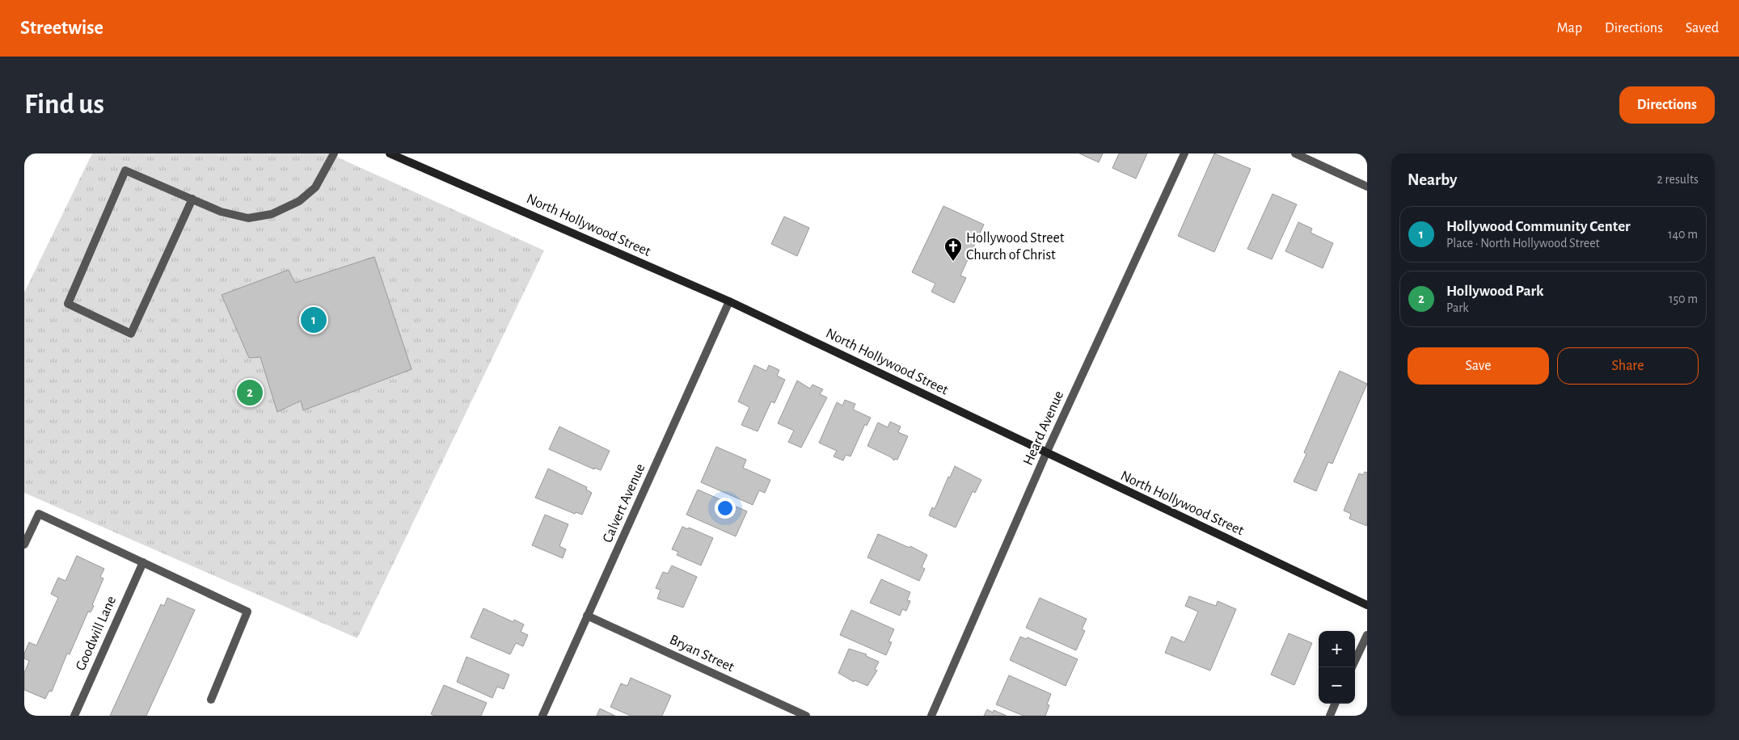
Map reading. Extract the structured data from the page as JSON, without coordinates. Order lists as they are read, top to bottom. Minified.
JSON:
{"streets":{"main road":["North Hollywood Street"],"street":["Heard Avenue","Calvert Avenue","Goodwill Lane","Bryan Street"]},"crossings":[["North Hollywood Street","Heard Avenue"],["North Hollywood Street","Calvert Avenue"],["Calvert Avenue","Bryan Street"]],"places":{"church":["Hollywood Street Church of Christ"]},"page":{"header":"Streetwise","nav":["Map","Directions","Saved"],"buttons":["Directions",["Save","Share"]],"title":"Find us","heading":["Nearby","2 results"],"list":[{"mark":"1","name":"Hollywood Community Center","note":"Place · North Hollywood Street","value":"140 m"},{"mark":"2","name":"Hollywood Park","note":"Park","value":"150 m"}],"pins":["1","2"],"map_buttons":["+","−"]}}
